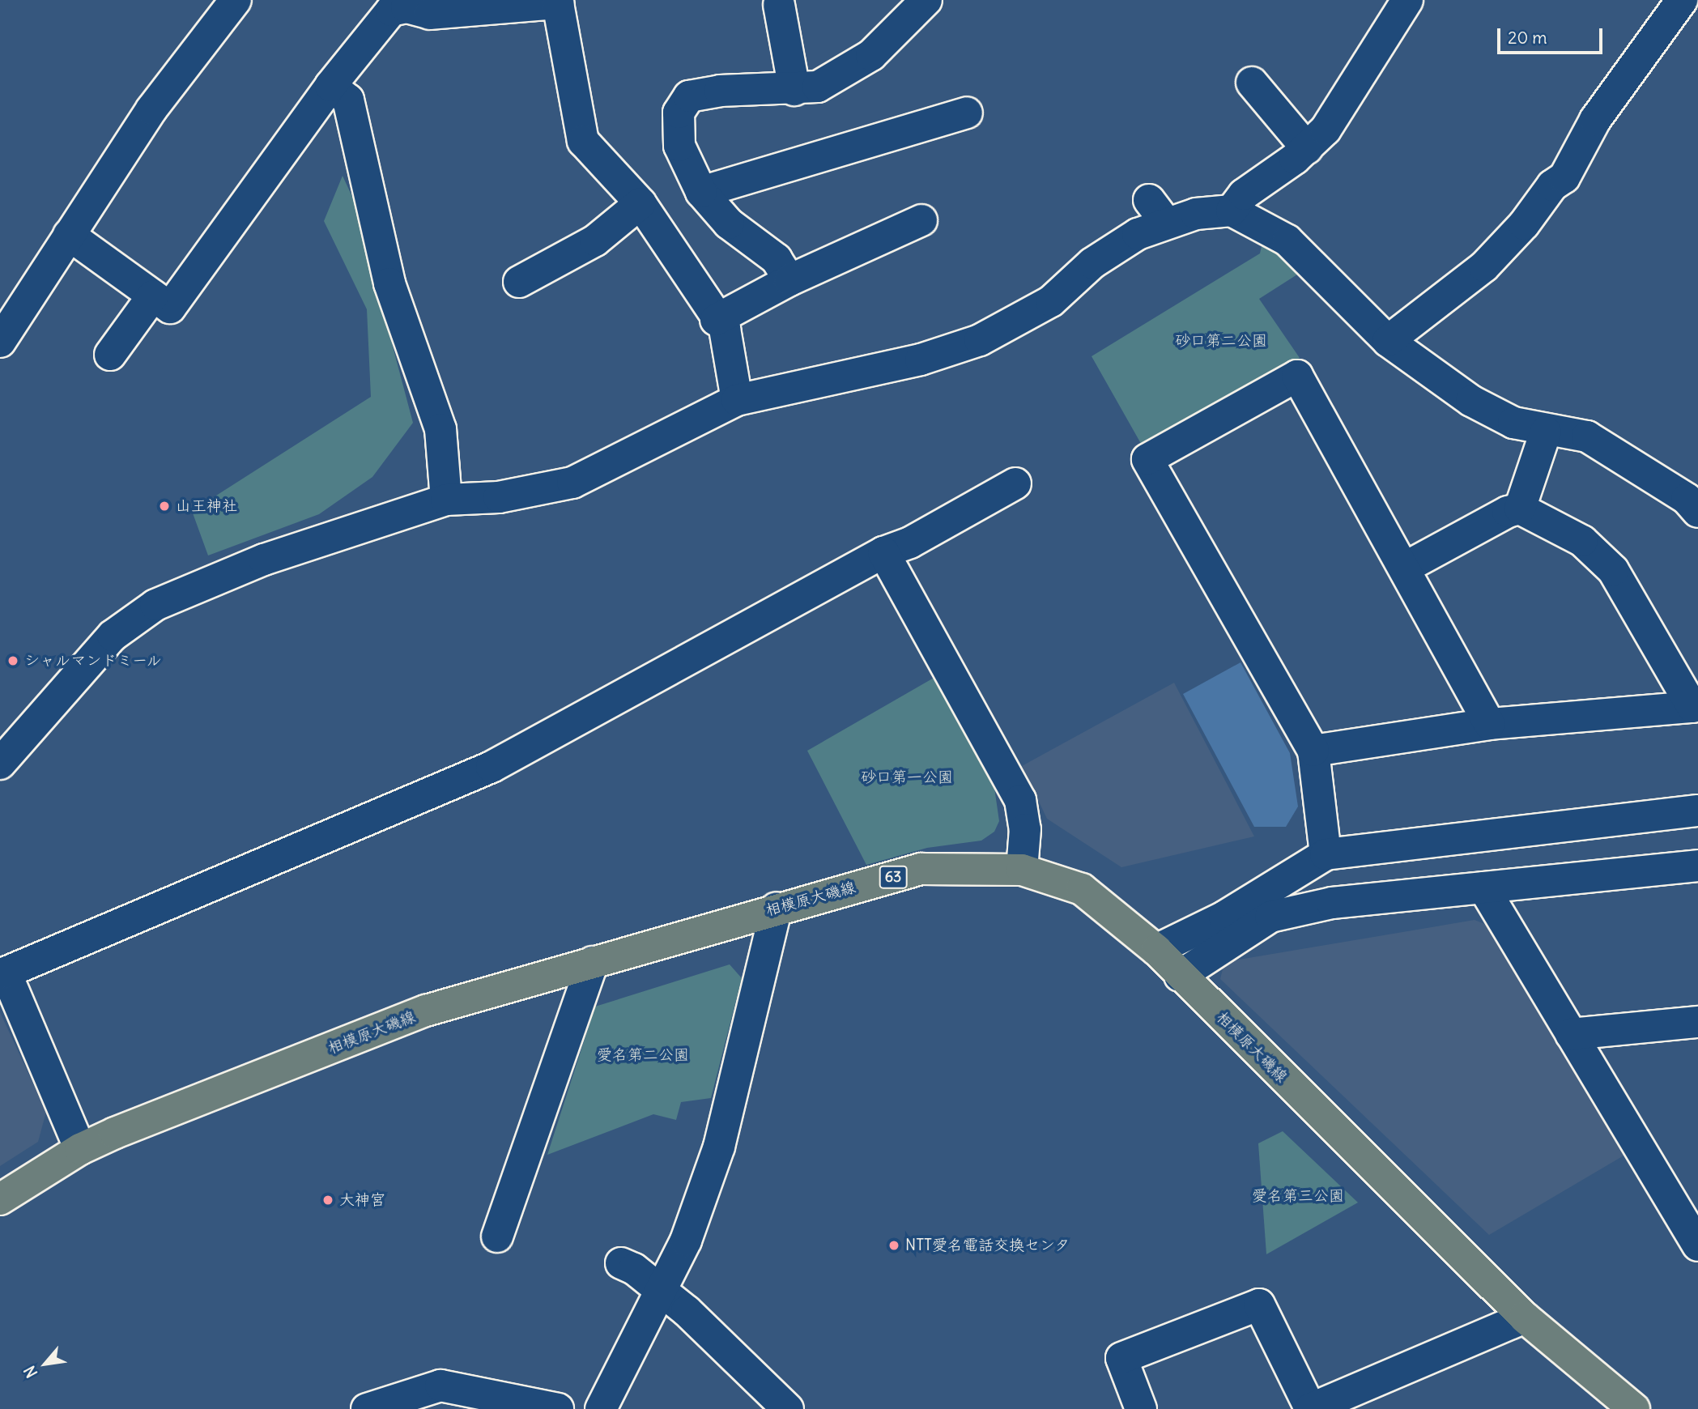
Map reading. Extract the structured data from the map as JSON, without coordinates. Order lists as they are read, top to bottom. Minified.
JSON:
{"streets":{"main road":["63","相模原大磯線"]},"parks":["砂口第二公園","砂口第一公園","愛名第二公園","愛名第三公園"],"places":["山王神社","シャルマンドミール","大神宮","NTT愛名電話交換センタ"],"scale_bar":"20 m","north":"bottom left"}
